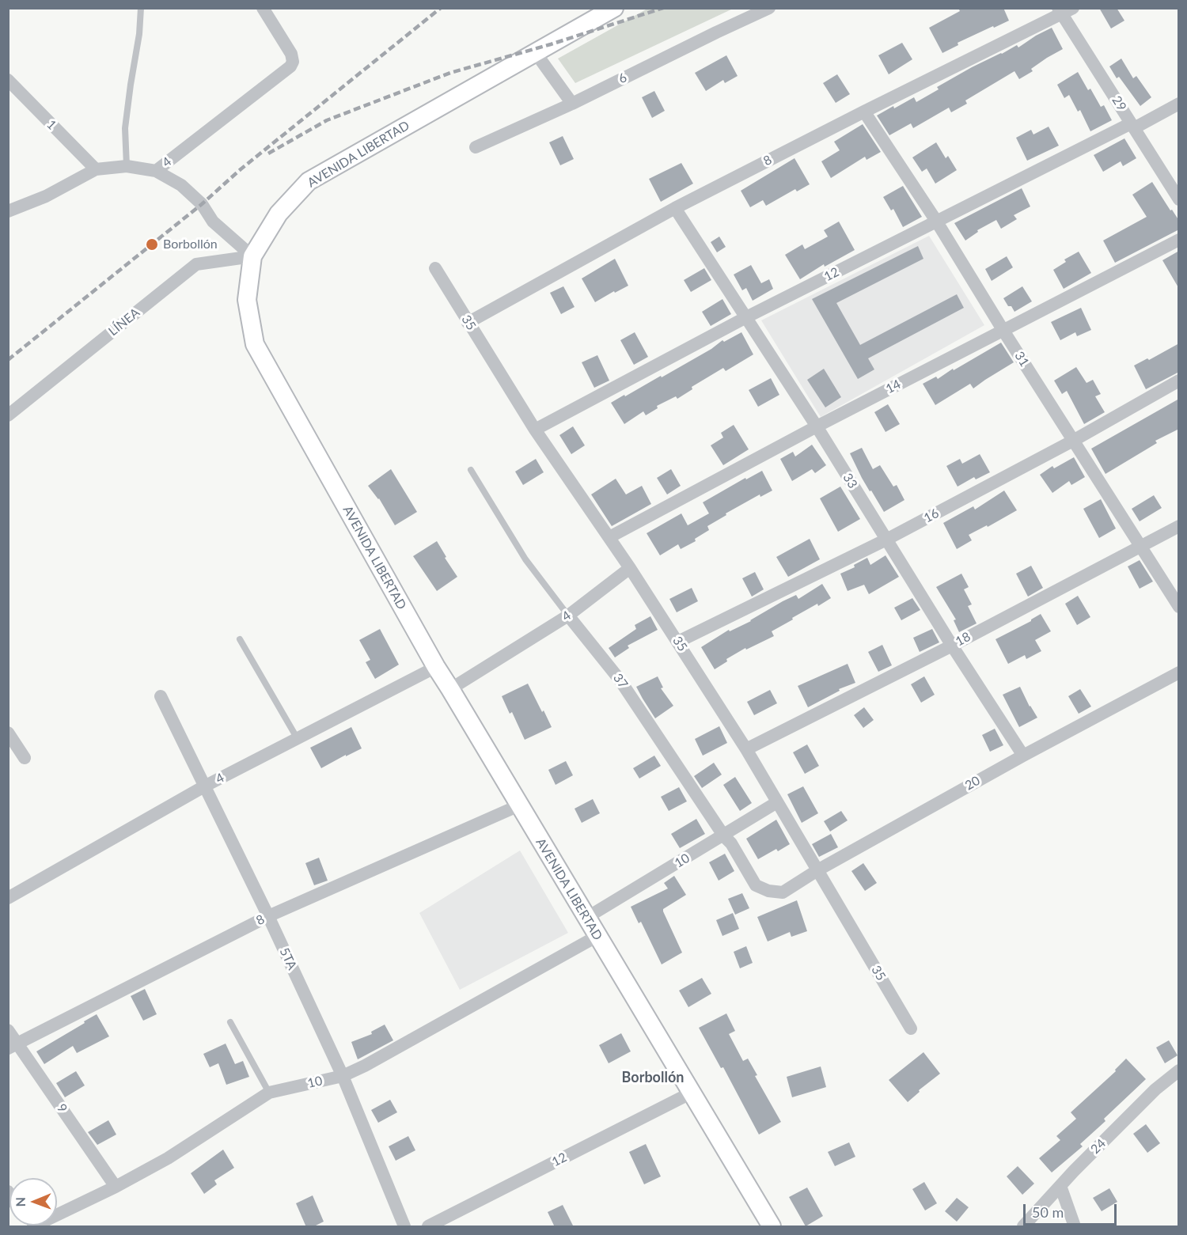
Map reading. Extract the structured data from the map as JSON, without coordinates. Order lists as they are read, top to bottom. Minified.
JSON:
{"streets":{"main road":["AVENIDA LIBERTAD"],"street":["6","29","1","8","4","12","LÍNEA","35","31","14","33","16","18","37","20","10","5TA","9","24"]},"crossings":[["29","8"],["29","12"],["1","4"],["AVENIDA LIBERTAD","8"],["AVENIDA LIBERTAD","4"],["AVENIDA LIBERTAD","12"],["AVENIDA LIBERTAD","LÍNEA"],["AVENIDA LIBERTAD","10"],["8","35"],["8","31"],["8","33"],["8","5TA"],["8","9"],["4","35"],["4","37"],["4","5TA"],["12","35"],["12","31"],["12","33"],["35","14"],["35","16"],["35","18"],["35","20"],["35","10"],["31","14"],["31","16"],["31","18"],["14","33"],["33","16"],["33","18"],["33","20"],["37","20"],["37","10"],["10","5TA"],["10","9"]],"districts":["Borbollón"],"places":["Borbollón"],"scale_bar":"50 m","north":"left"}
